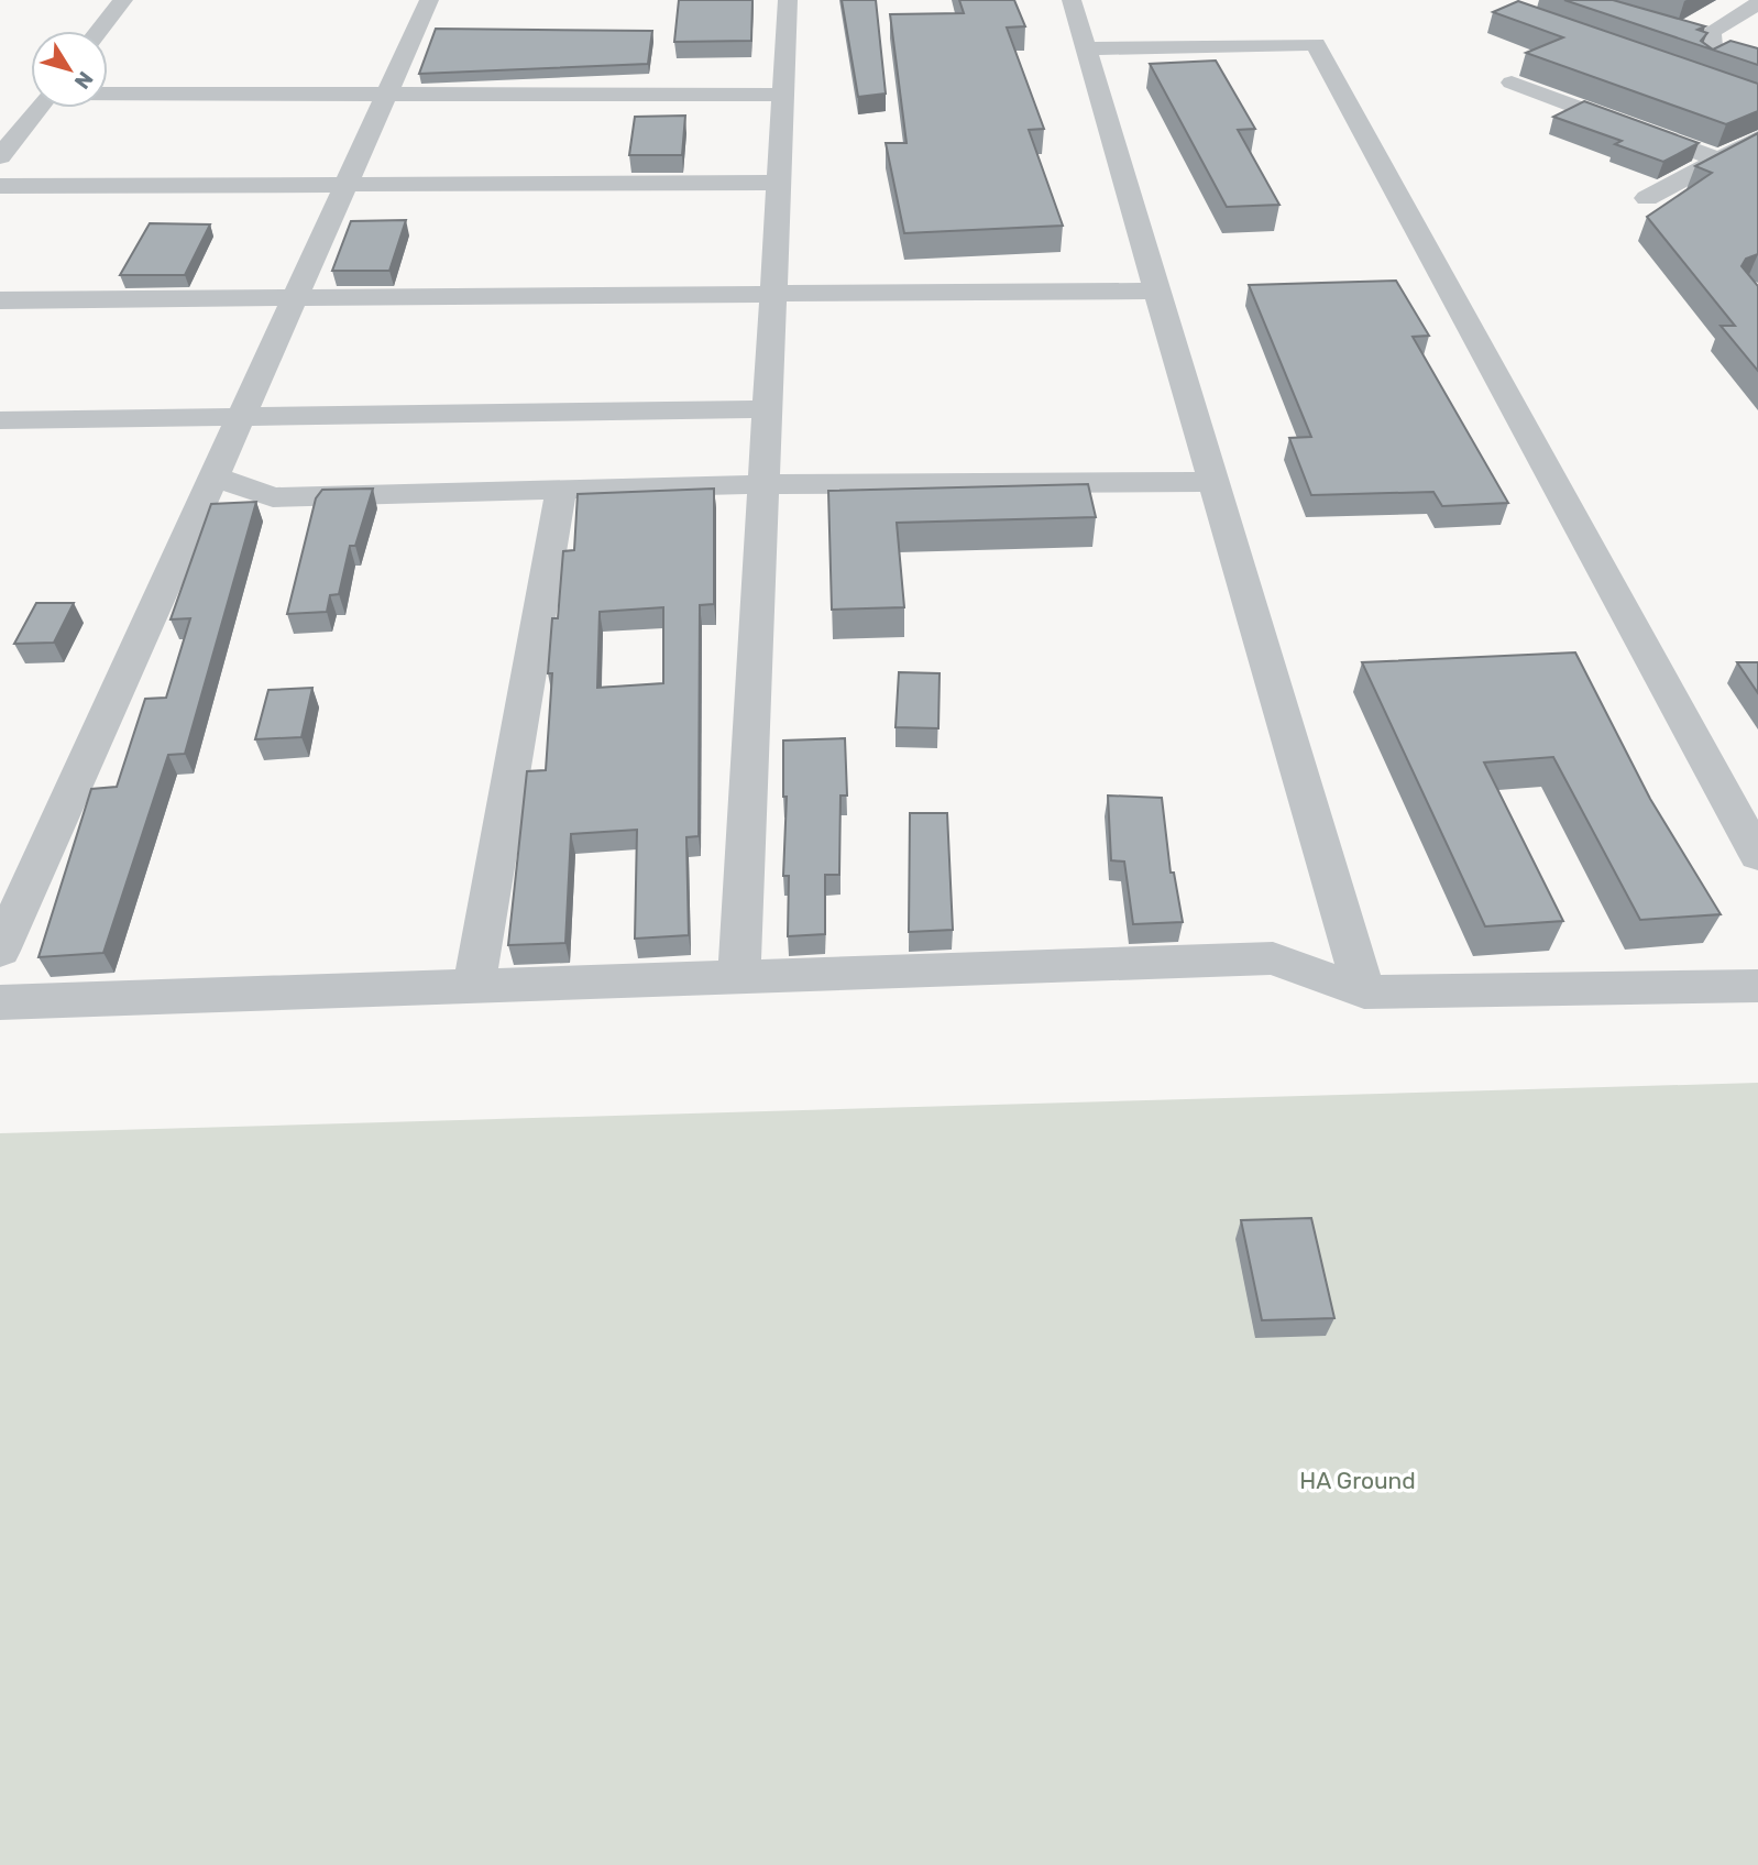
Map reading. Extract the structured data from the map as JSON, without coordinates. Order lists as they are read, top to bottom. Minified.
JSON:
{"parks":["HA Ground"],"north":"bottom right"}
